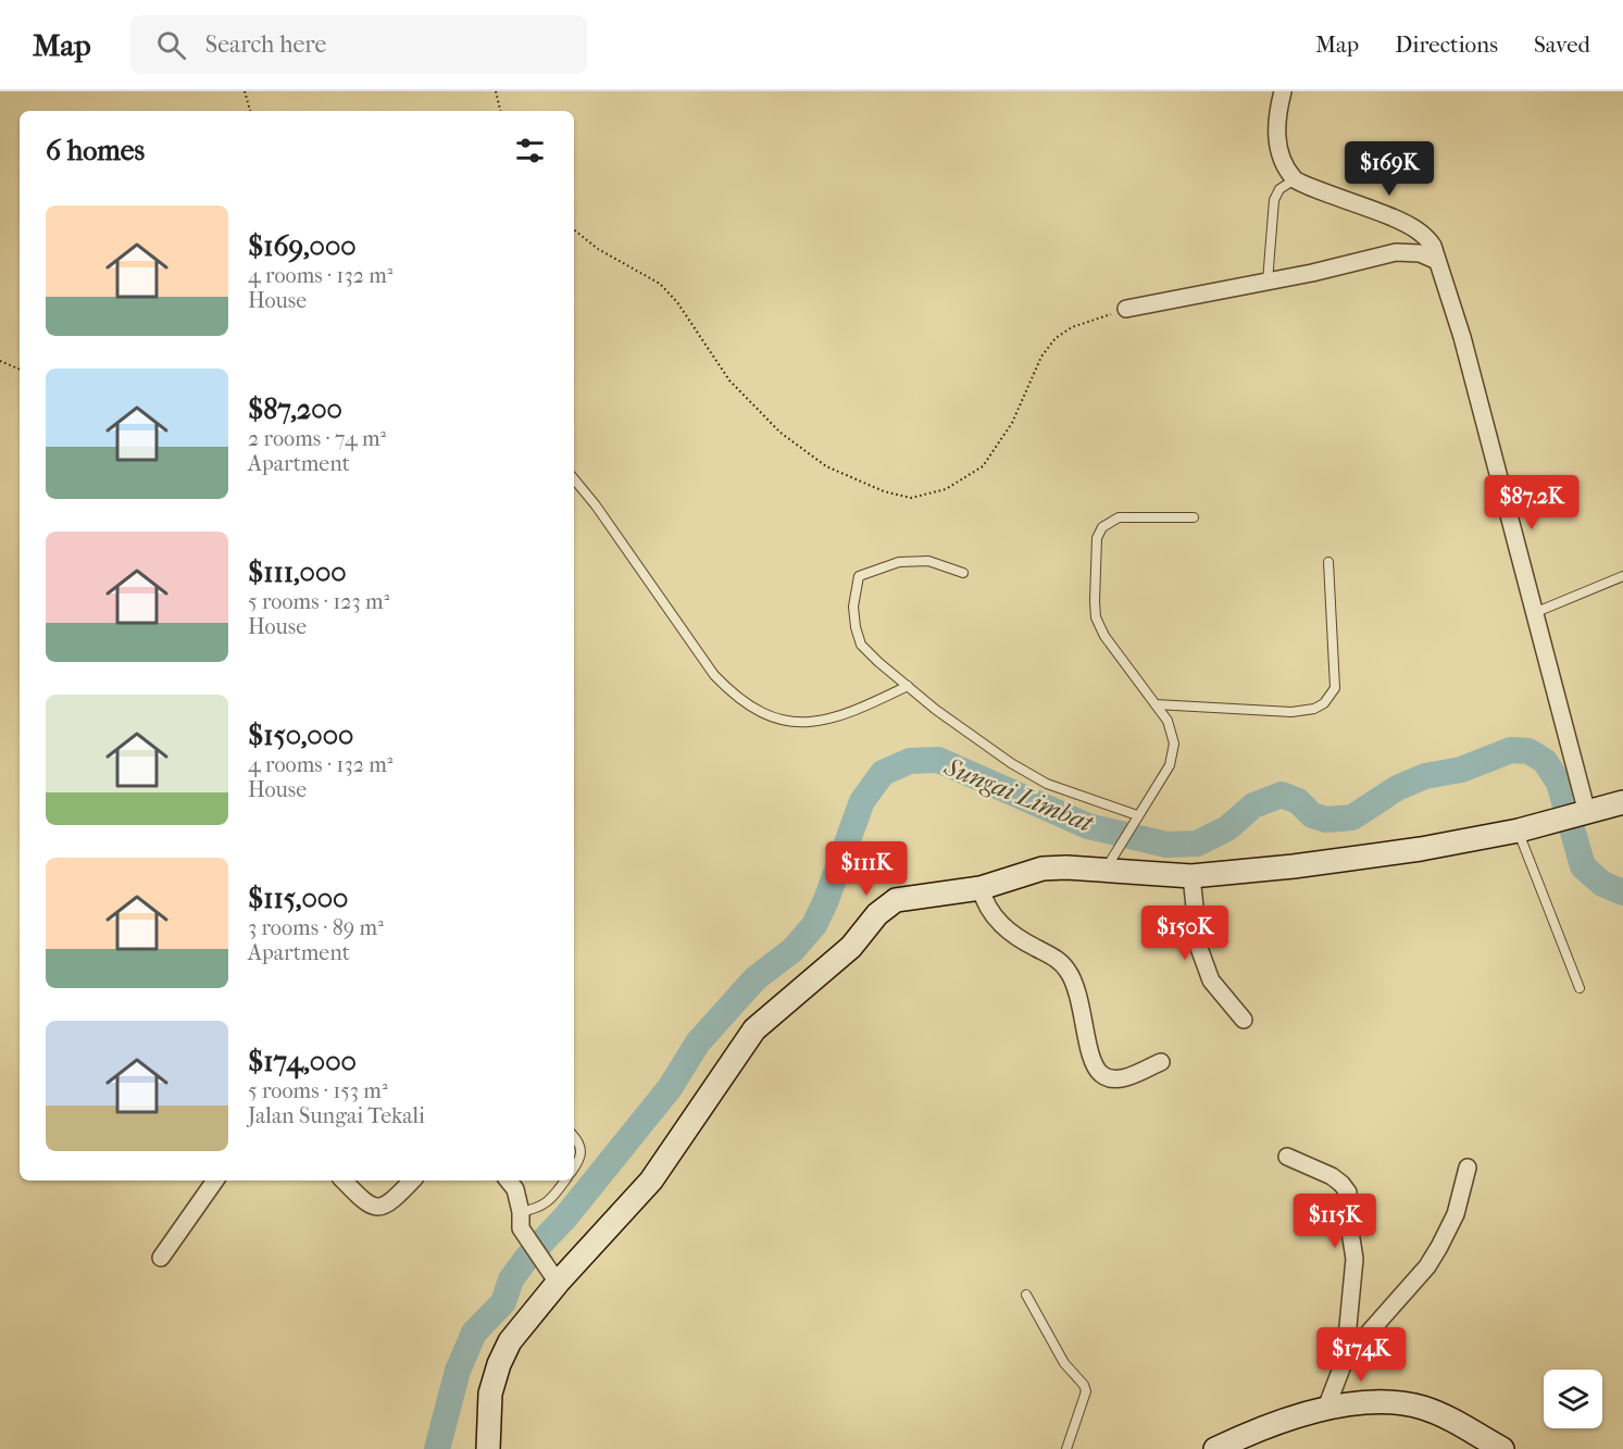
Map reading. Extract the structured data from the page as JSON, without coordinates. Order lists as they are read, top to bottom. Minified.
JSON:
{"water":["Sungai Limbat"],"page":{"header":"Map","search":"Search here","nav":["Map","Directions","Saved"],"heading":"6 homes","price":["$169K","$87.2K","$111K","$150K","$115K","$174K"],"list":[{"name":"$169,000","note":"4 rooms · 132 m² · House"},{"name":"$87,200","note":"2 rooms · 74 m² · Apartment"},{"name":"$111,000","note":"5 rooms · 123 m² · House"},{"name":"$150,000","note":"4 rooms · 132 m² · House"},{"name":"$115,000","note":"3 rooms · 89 m² · Apartment"},{"name":"$174,000","note":"5 rooms · 153 m² · Jalan Sungai Tekali"}]}}
